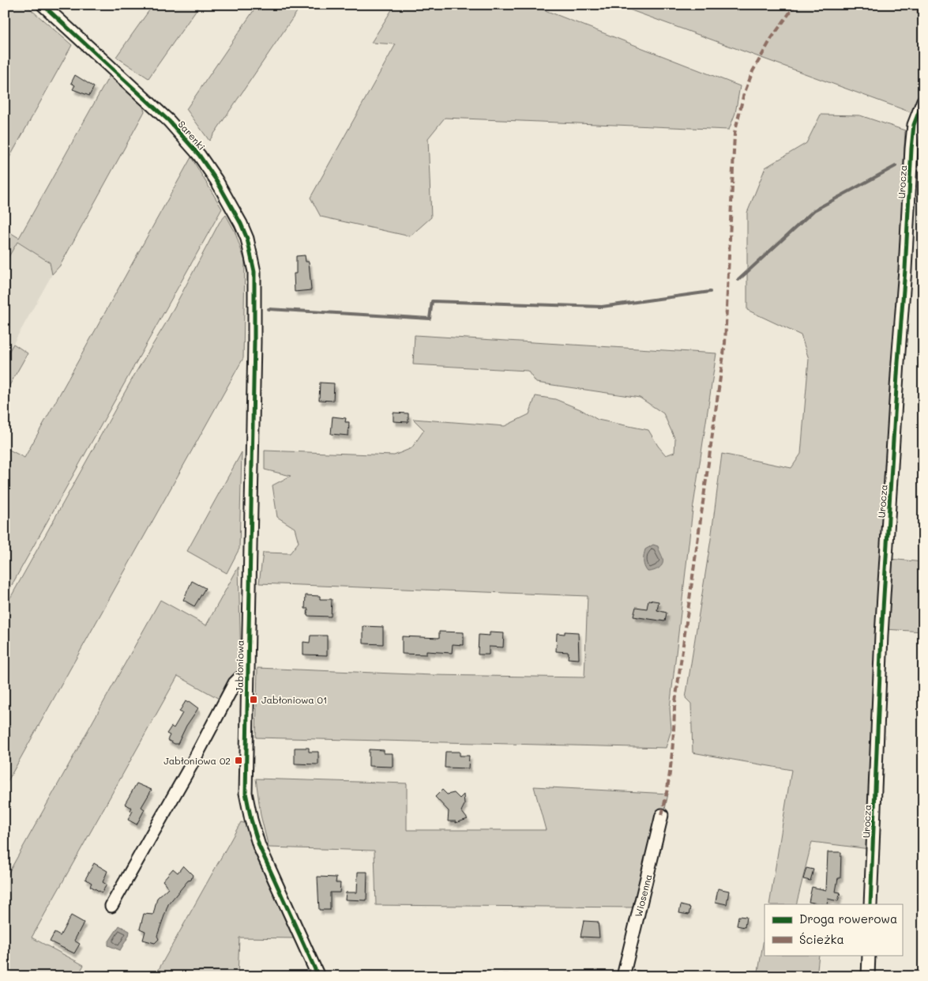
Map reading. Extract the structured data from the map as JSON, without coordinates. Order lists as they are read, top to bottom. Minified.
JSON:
{"streets":{"street":["Sarenki","Urocza","Jabłoniowa","Wiosenna"]},"crossings":[["Sarenki","Jabłoniowa"]],"places":{"transit":["Jabłoniowa 01","Jabłoniowa 02"]},"legend":["Droga rowerowa","Ścieżka"]}
